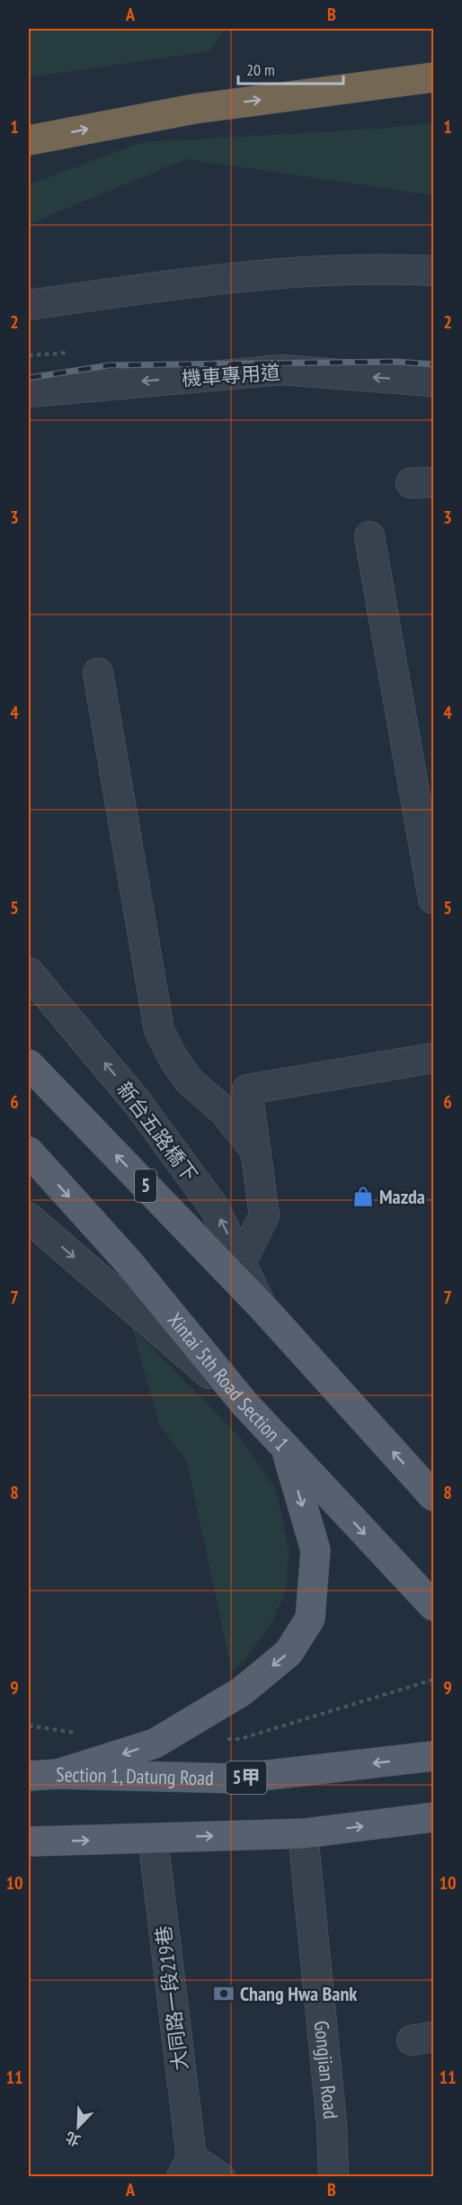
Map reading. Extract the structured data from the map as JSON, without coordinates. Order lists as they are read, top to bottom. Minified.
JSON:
{"streets":{"main road":["5","Xintai 5th Road Section 1","Section 1, Datung Road","5甲"],"street":["機車專用道","新台五路橋下","大同路一段219巷","Gongjian Road"]},"crossings":[["新台五路橋下","5"]],"places":{"shop":["Mazda"],"bank":["Chang Hwa Bank"]},"scale_bar":"20 m","north":"bottom left","grid":{"columns":["A","B"],"rows":["1","2","3","4","5","6","7","8","9","10","11"]}}
